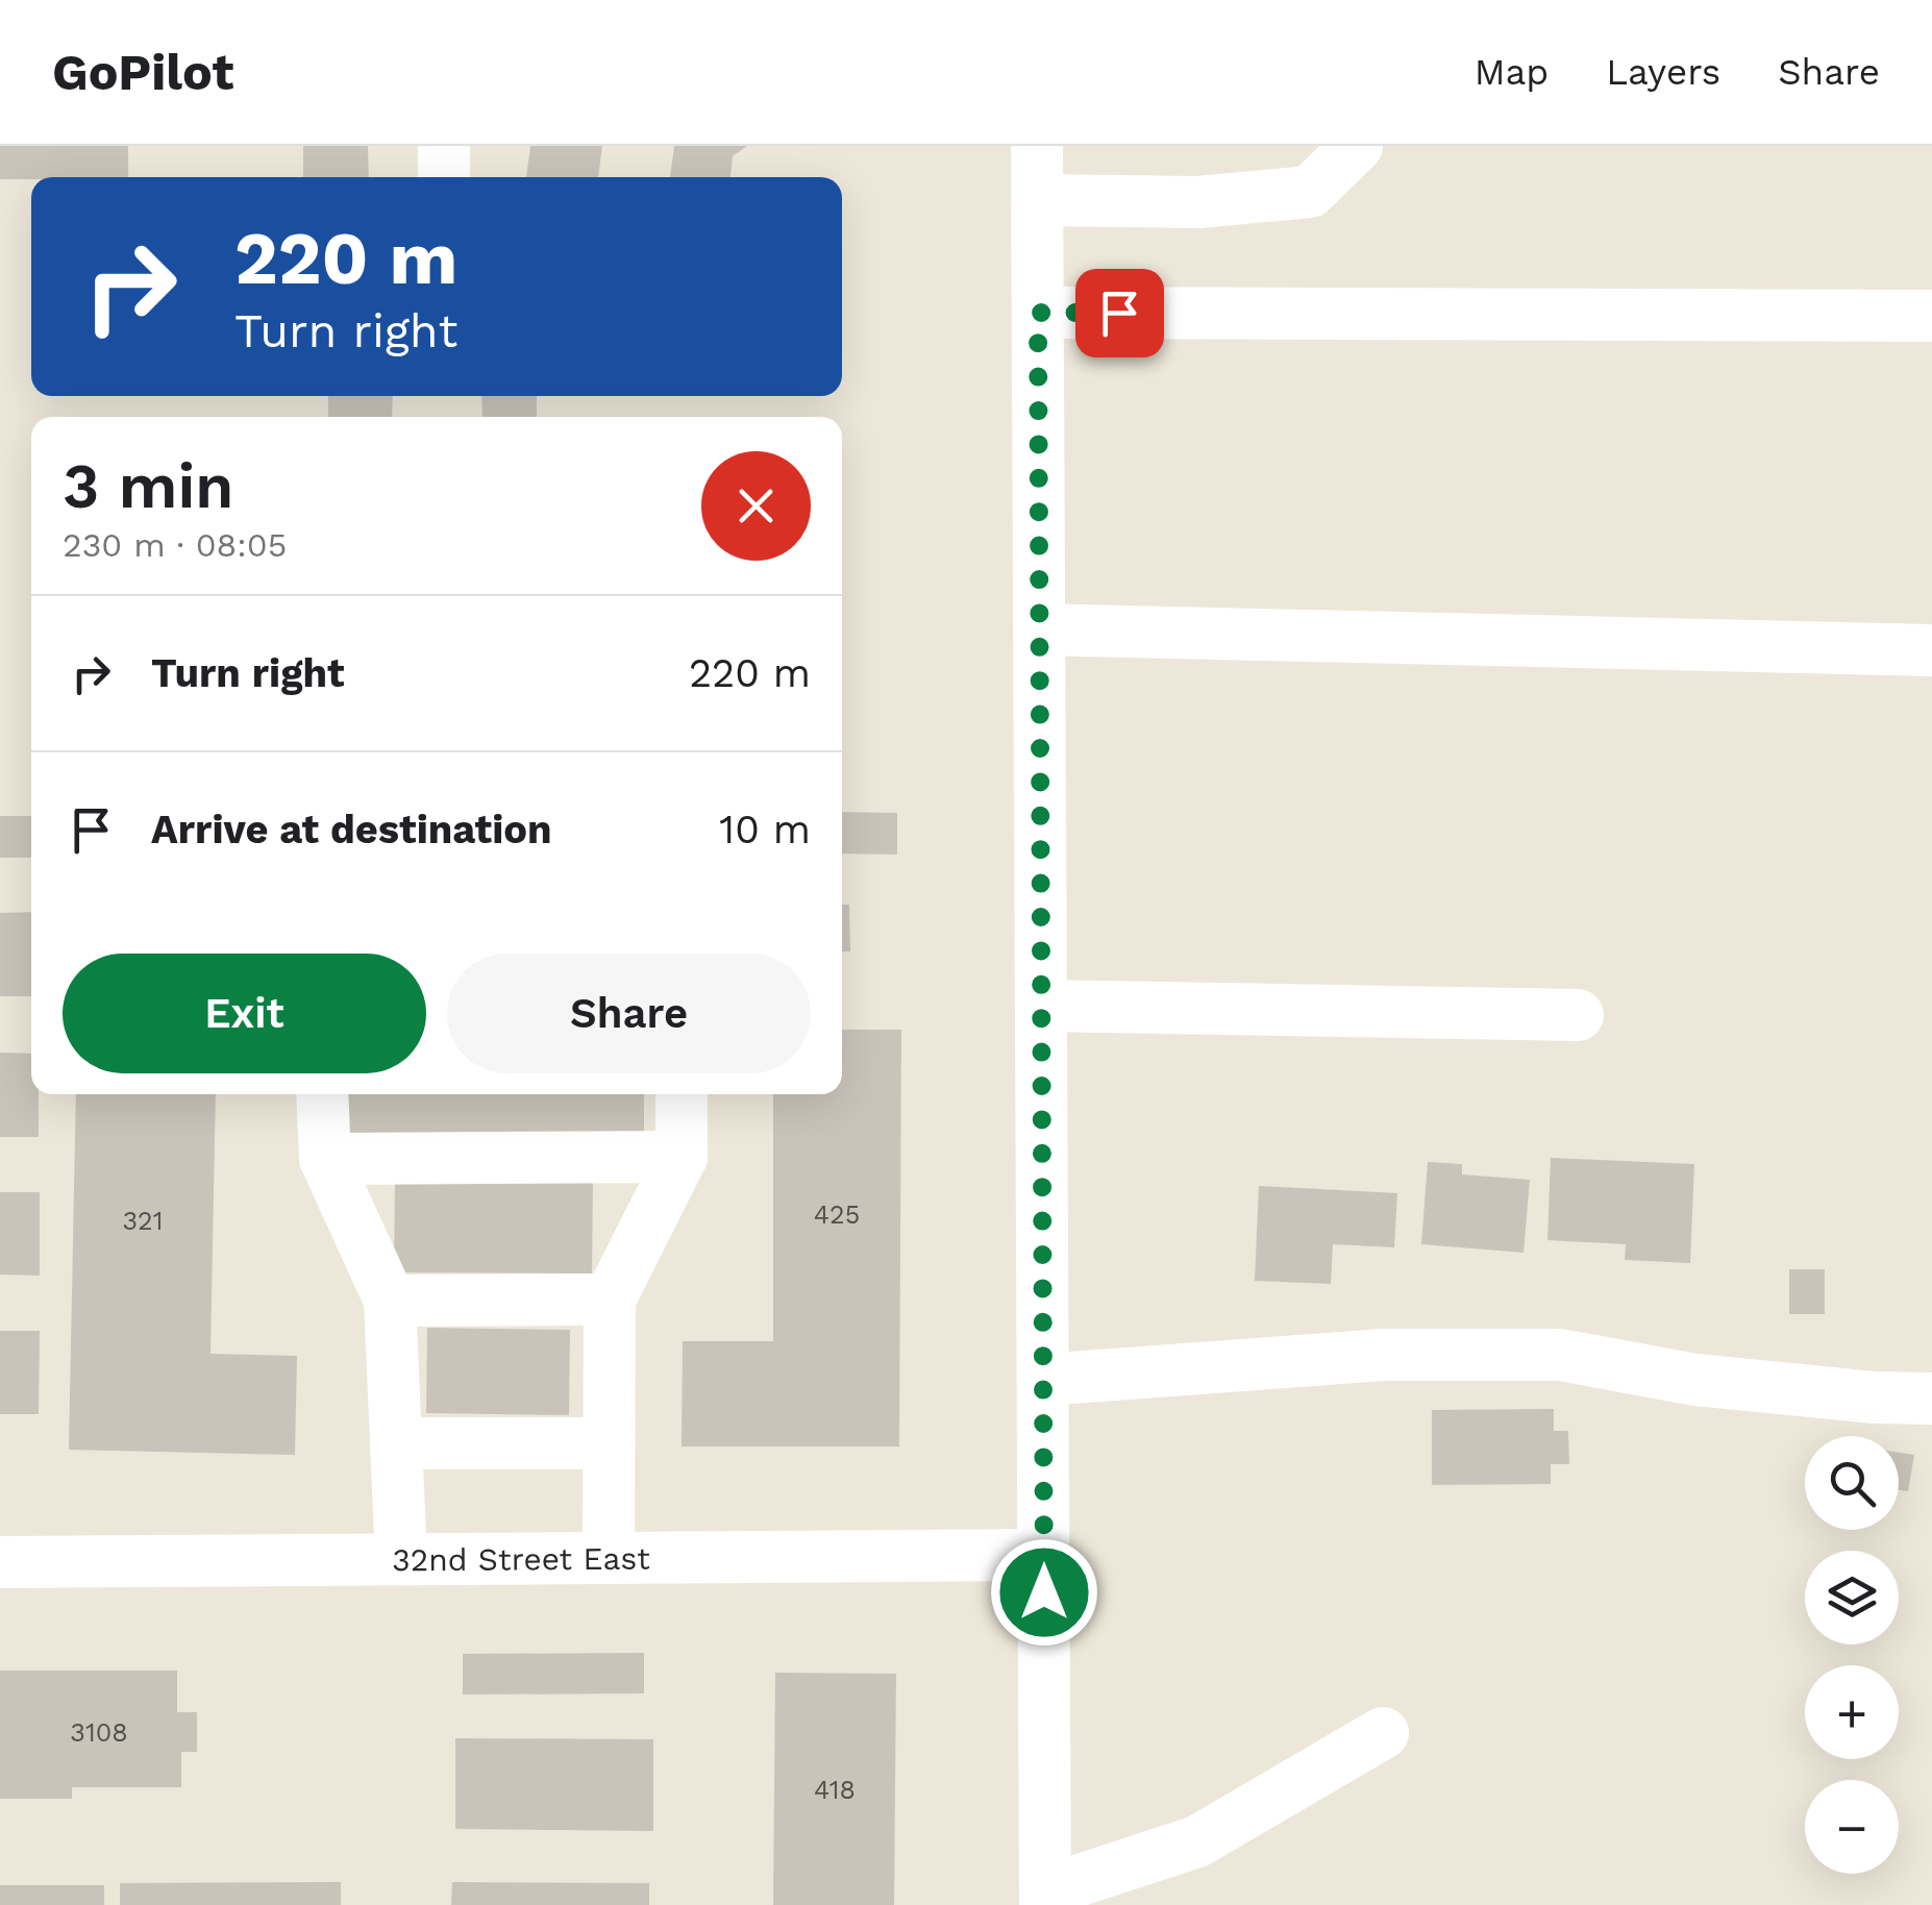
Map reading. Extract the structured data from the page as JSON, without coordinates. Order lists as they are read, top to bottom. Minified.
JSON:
{"streets":{"street":["32nd Street East"]},"house_numbers":["425","321","3108","418"],"page":{"header":"GoPilot","nav":["Map","Layers","Share"],"turn":["220 m","Turn right"],"heading":["3 min","230 m · 08:05"],"list":[{"name":"Turn right","value":"220 m"},{"name":"Arrive at destination","value":"10 m"}],"buttons":["Exit","Share"],"map_buttons":["+","−"]}}
